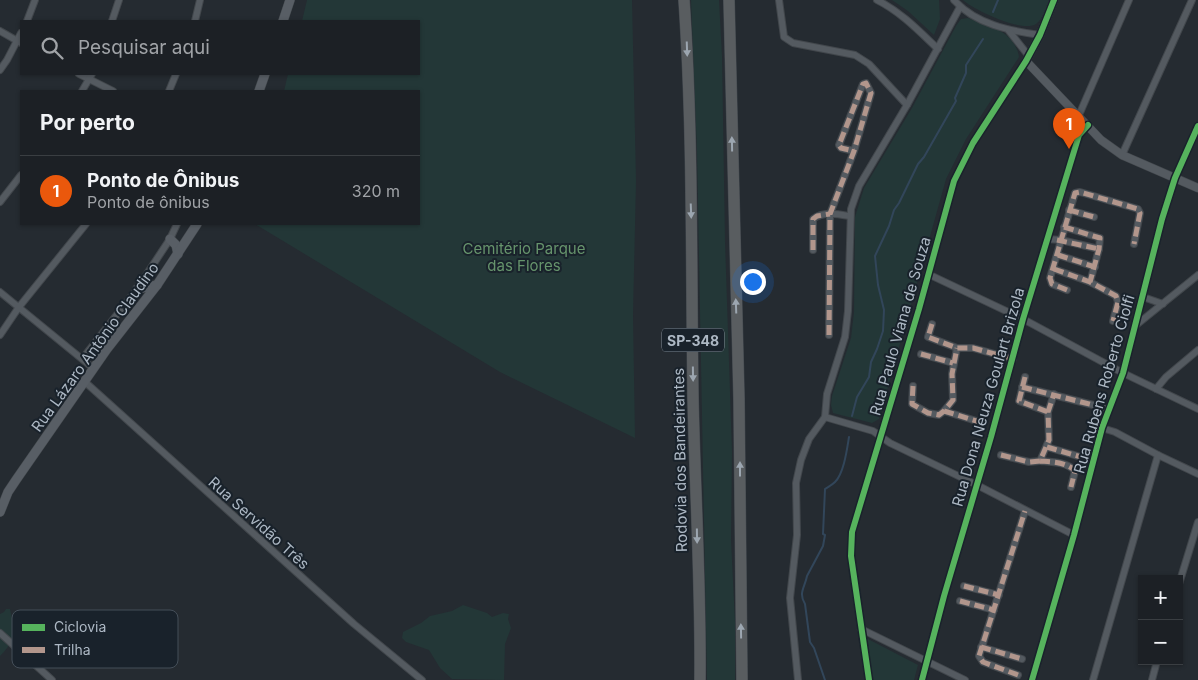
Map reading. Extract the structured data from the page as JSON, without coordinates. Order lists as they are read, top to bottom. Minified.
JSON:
{"streets":{"highway":["SP-348","Rodovia dos Bandeirantes"],"main road":["Rua Lázaro Antônio Claudino"],"street":["Rua Paulo Viana de Souza","Rua Rubens Roberto Ciolfi","Rua Dona Neuza Goulart Brizola","Rua Servidão Três"]},"crossings":[["Rua Lázaro Antônio Claudino","Rua Servidão Três"]],"parks":["Cemitério Parque das Flores"],"legend":["Ciclovia","Trilha"],"page":{"search":"Pesquisar aqui","heading":"Por perto","pins":"1","list":[{"mark":"1","name":"Ponto de Ônibus","note":"Ponto de ônibus","value":"320 m"}],"map_buttons":["+","−"]}}
